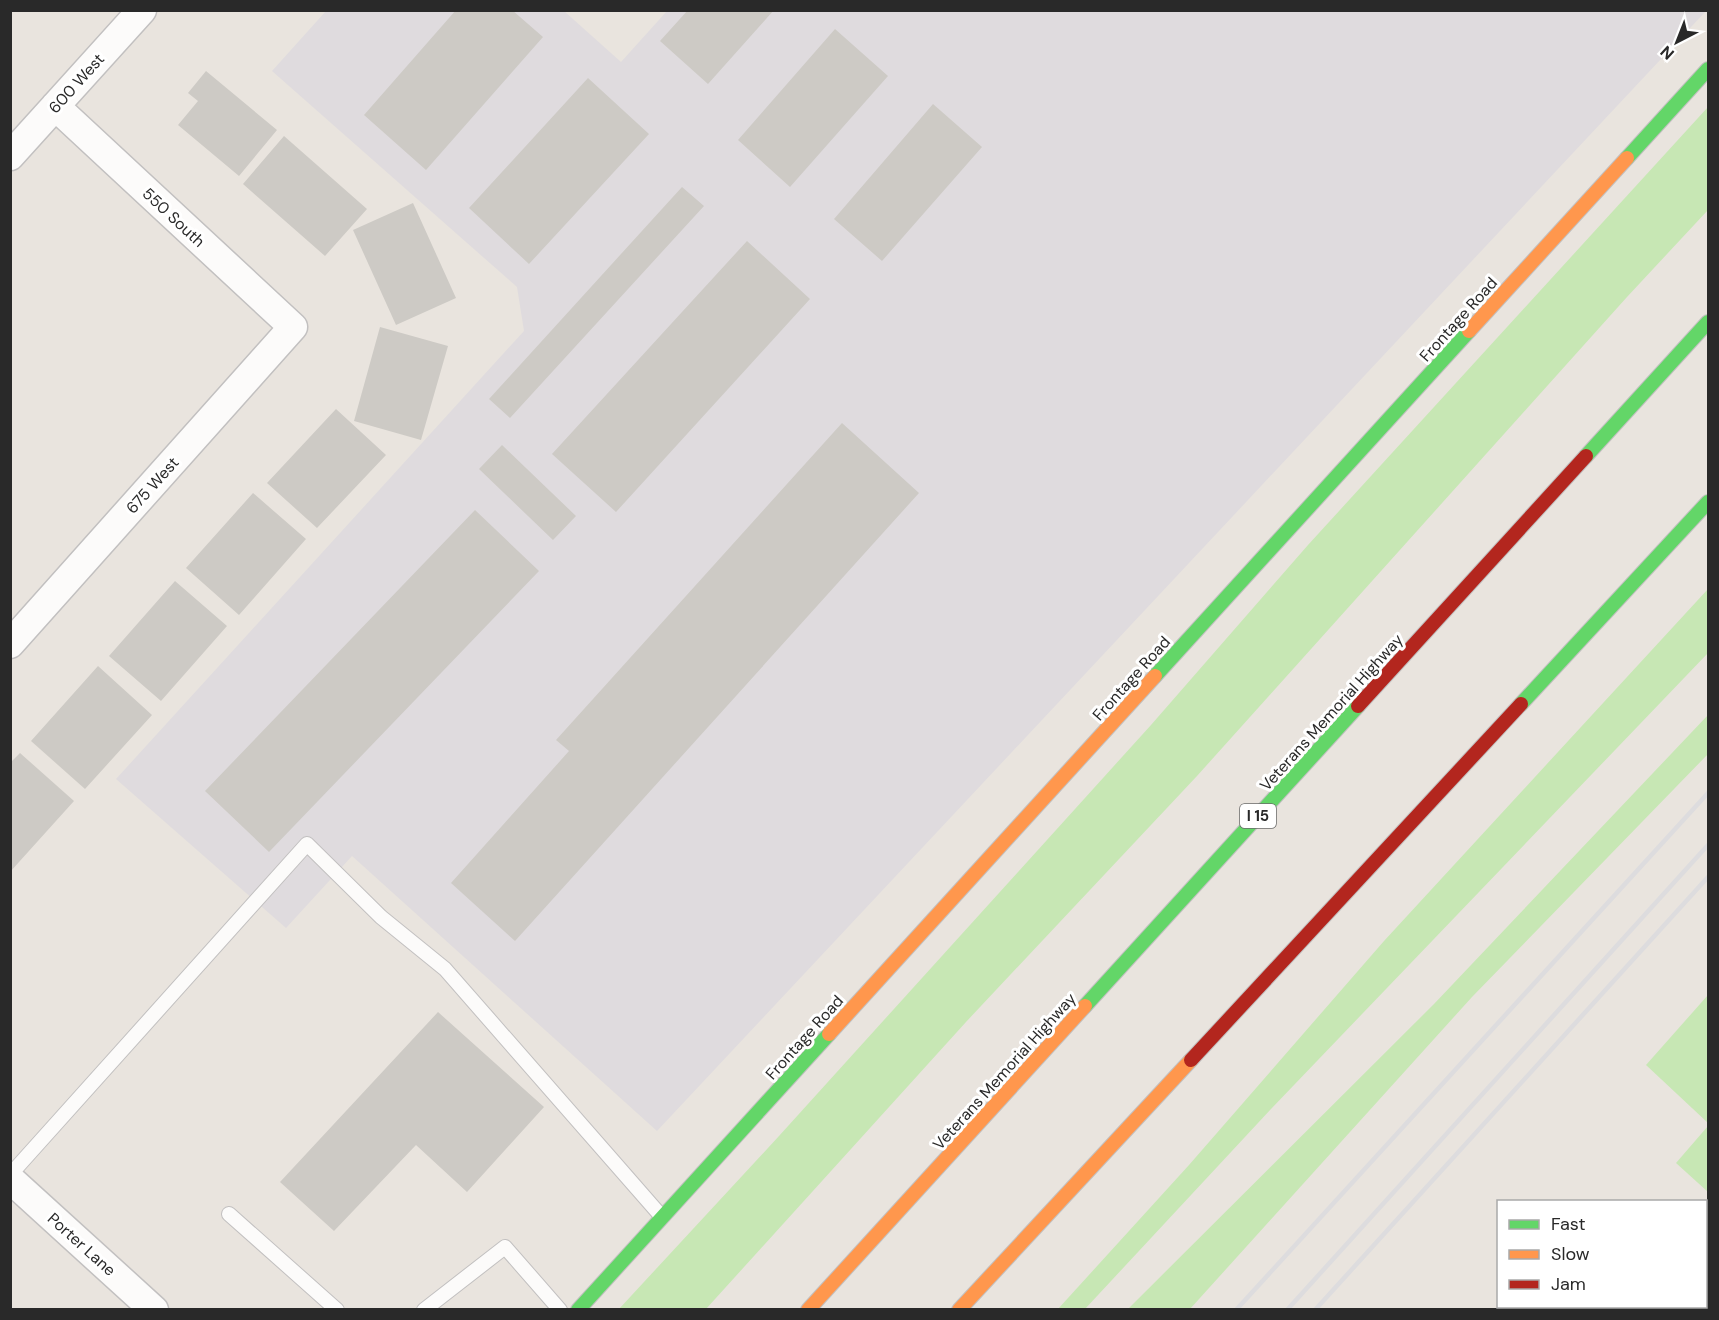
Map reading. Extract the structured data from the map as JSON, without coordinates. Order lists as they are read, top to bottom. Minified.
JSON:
{"streets":{"main road":["Frontage Road","Veterans Memorial Highway","I 15"],"street":["600 West","550 South","675 West","Porter Lane"]},"crossings":[["600 West","550 South"],["550 South","675 West"]],"legend":["Fast","Slow","Jam"],"north":"bottom left"}
